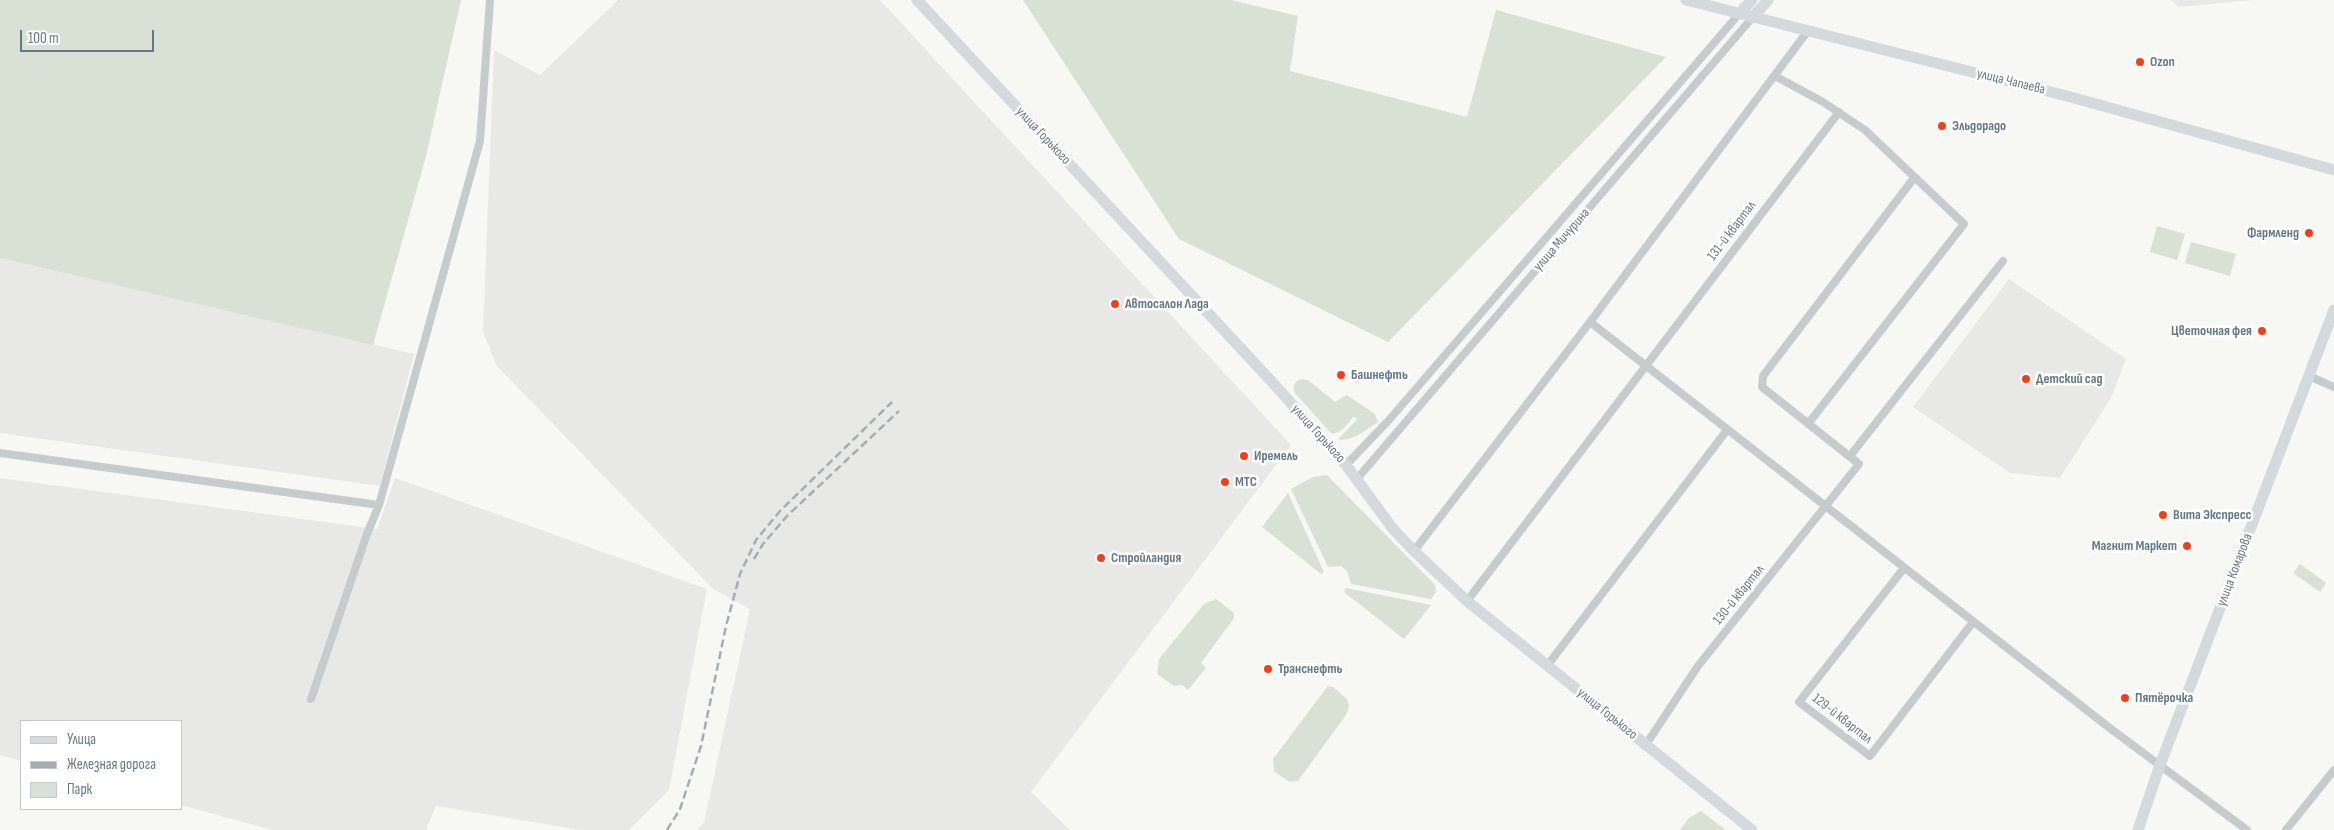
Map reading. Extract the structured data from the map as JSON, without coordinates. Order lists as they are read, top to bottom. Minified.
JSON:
{"streets":{"main road":["улица Чапаева","улица Горького","улица Мичурина","улица Комарова"],"street":["131-й квартал","130-й квартал","129-й квартал"]},"crossings":[["улица Чапаева","улица Мичурина"],["улица Горького","улица Мичурина"],["улица Горького","130-й квартал"]],"places":["Ozon","Эльдорадо","Фармленд","Автосалон Лада","Цветочная фея","Башнефть","Детский сад","Иремель","МТС","Вита Экспресс","Магнит Маркет","Стройландия","Транснефть","Пятёрочка"],"legend":["Улица","Железная дорога","Парк"],"scale_bar":"100 m"}
